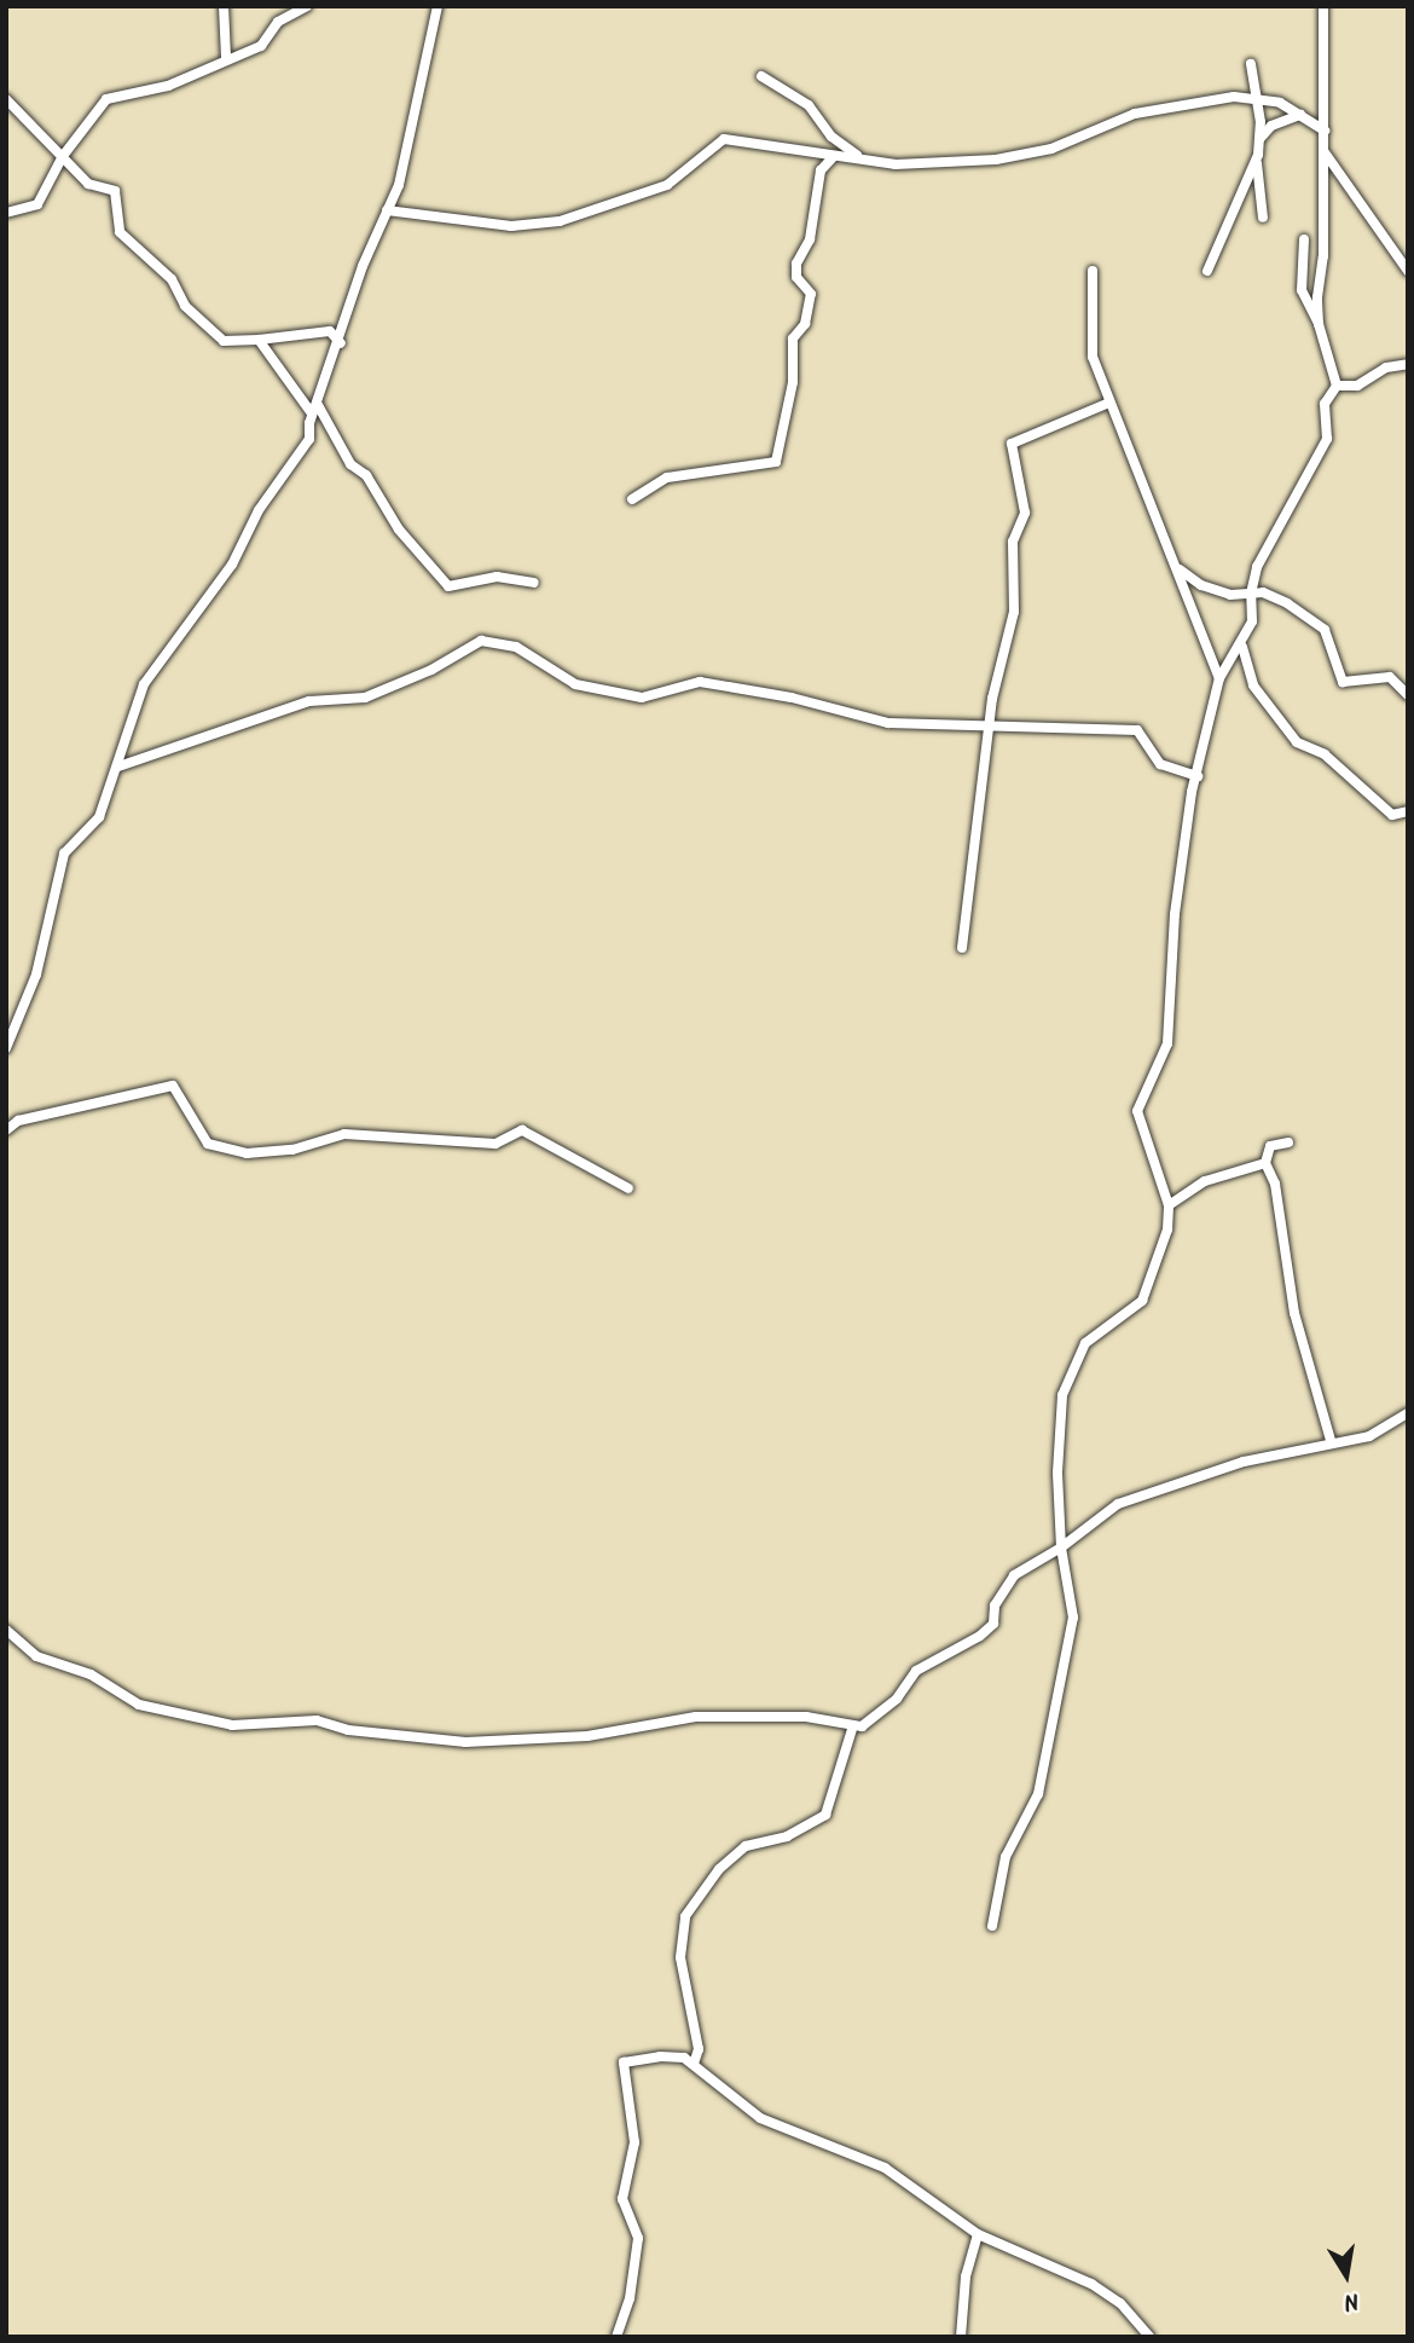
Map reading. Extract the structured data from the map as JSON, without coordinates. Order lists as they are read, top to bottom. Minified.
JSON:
{"north":"bottom"}
